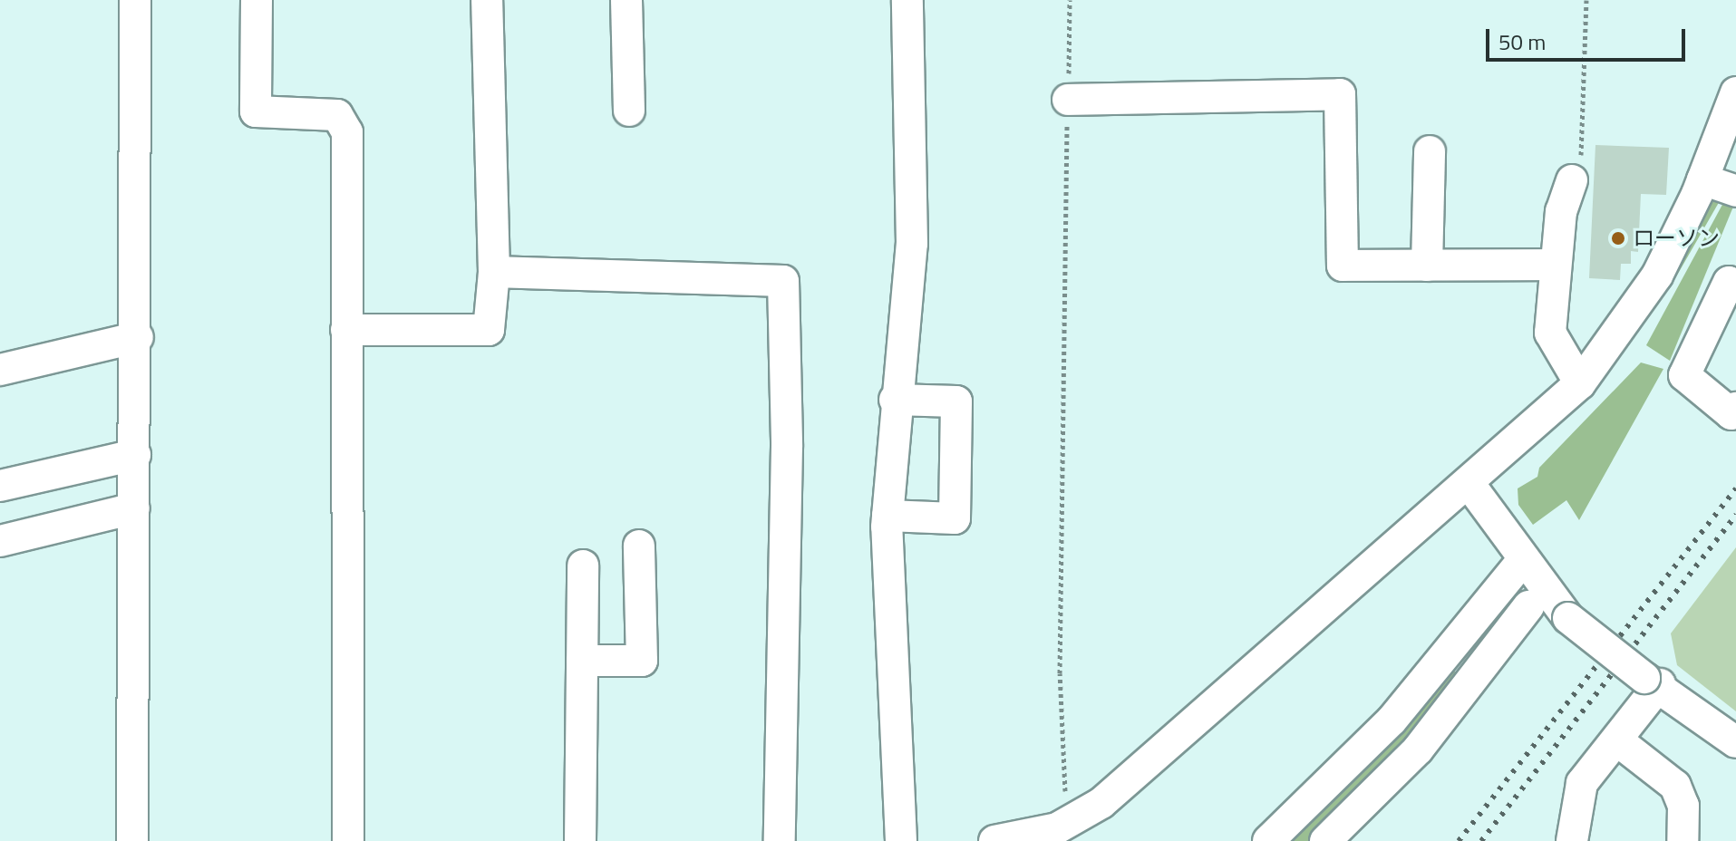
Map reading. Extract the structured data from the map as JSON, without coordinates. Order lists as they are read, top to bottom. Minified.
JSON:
{"places":["ローソン"],"scale_bar":"50 m"}
